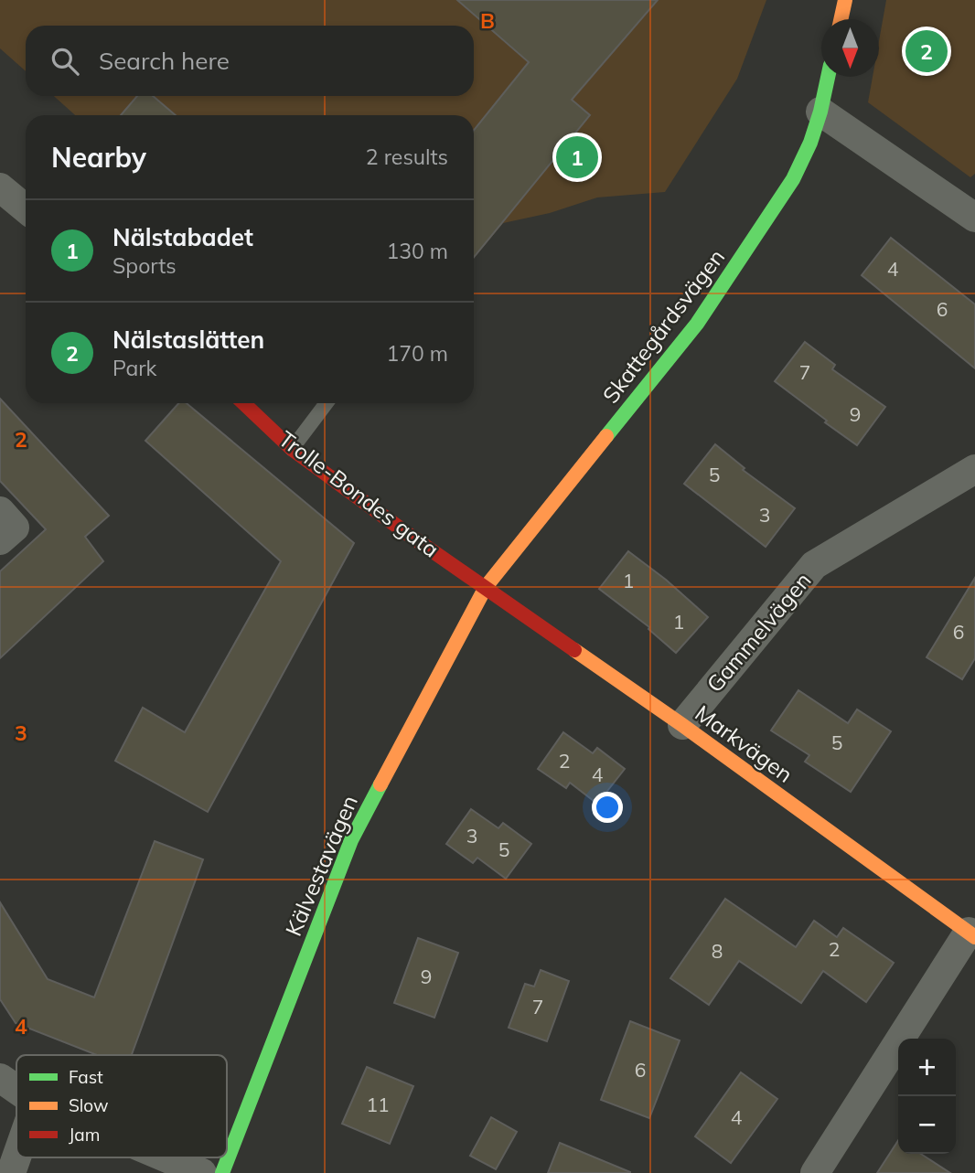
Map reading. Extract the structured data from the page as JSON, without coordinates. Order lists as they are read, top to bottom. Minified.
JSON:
{"streets":{"street":["Skattegårdsvägen","Trolle-Bondes gata","Gammelvägen","Markvägen","Kälvestavägen"]},"crossings":[["Skattegårdsvägen","Trolle-Bondes gata"],["Skattegårdsvägen","Markvägen"],["Skattegårdsvägen","Kälvestavägen"],["Trolle-Bondes gata","Markvägen"],["Trolle-Bondes gata","Kälvestavägen"],["Gammelvägen","Markvägen"],["Markvägen","Kälvestavägen"]],"house_numbers":["4","6","7","9","5","3","1","1","6","5","2","4","3","5","2","8","9","7","6","11","4"],"legend":["Fast","Slow","Jam"],"north":"bottom","page":{"search":"Search here","pins":["2","1"],"heading":["Nearby","2 results"],"list":[{"mark":"1","name":"Nälstabadet","note":"Sports","value":"130 m"},{"mark":"2","name":"Nälstaslätten","note":"Park","value":"170 m"}],"map_buttons":["+","−"]},"grid":{"columns":["B"],"rows":["2","3","4"]}}
